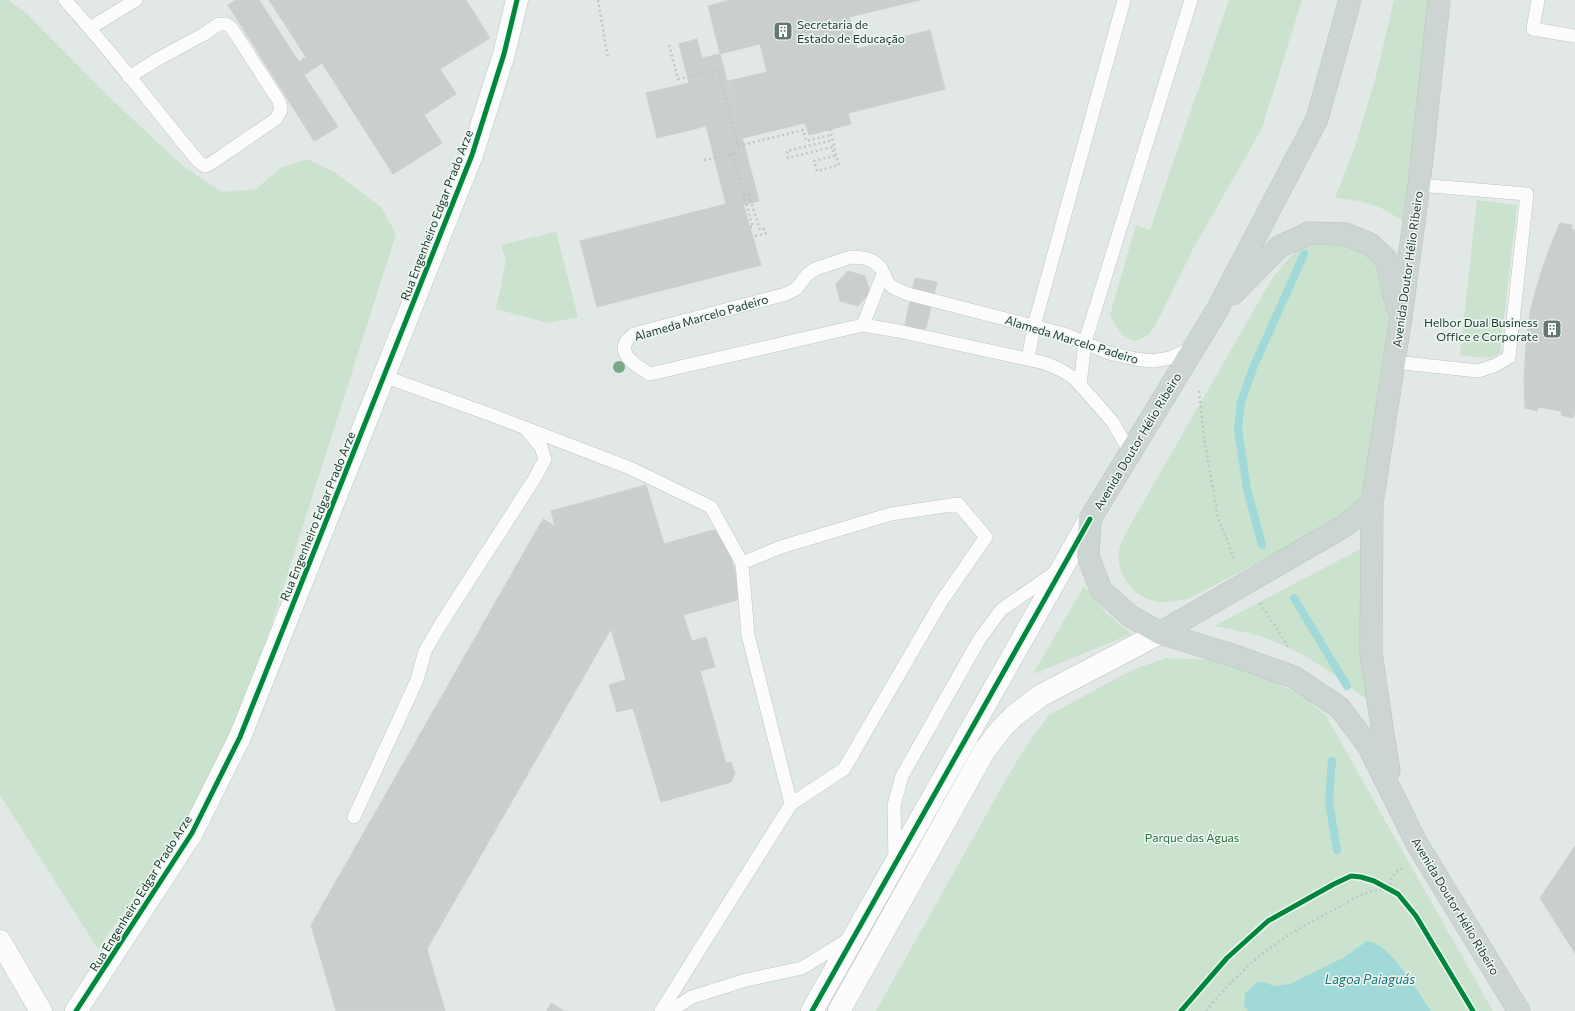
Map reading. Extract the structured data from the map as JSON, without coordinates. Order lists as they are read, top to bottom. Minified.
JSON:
{"streets":{"main road":["Avenida Doutor Hélio Ribeiro"],"street":["Rua Engenheiro Edgar Prado Arze"],"lane":["Alameda Marcelo Padeiro"]},"crossings":[["Avenida Doutor Hélio Ribeiro","Alameda Marcelo Padeiro"]],"water":["Lagoa Paiaguás"],"parks":["Parque das Águas"],"places":{"building":["Secretaria de Estado de Educação","Helbor Dual Business Office e Corporate"]}}
